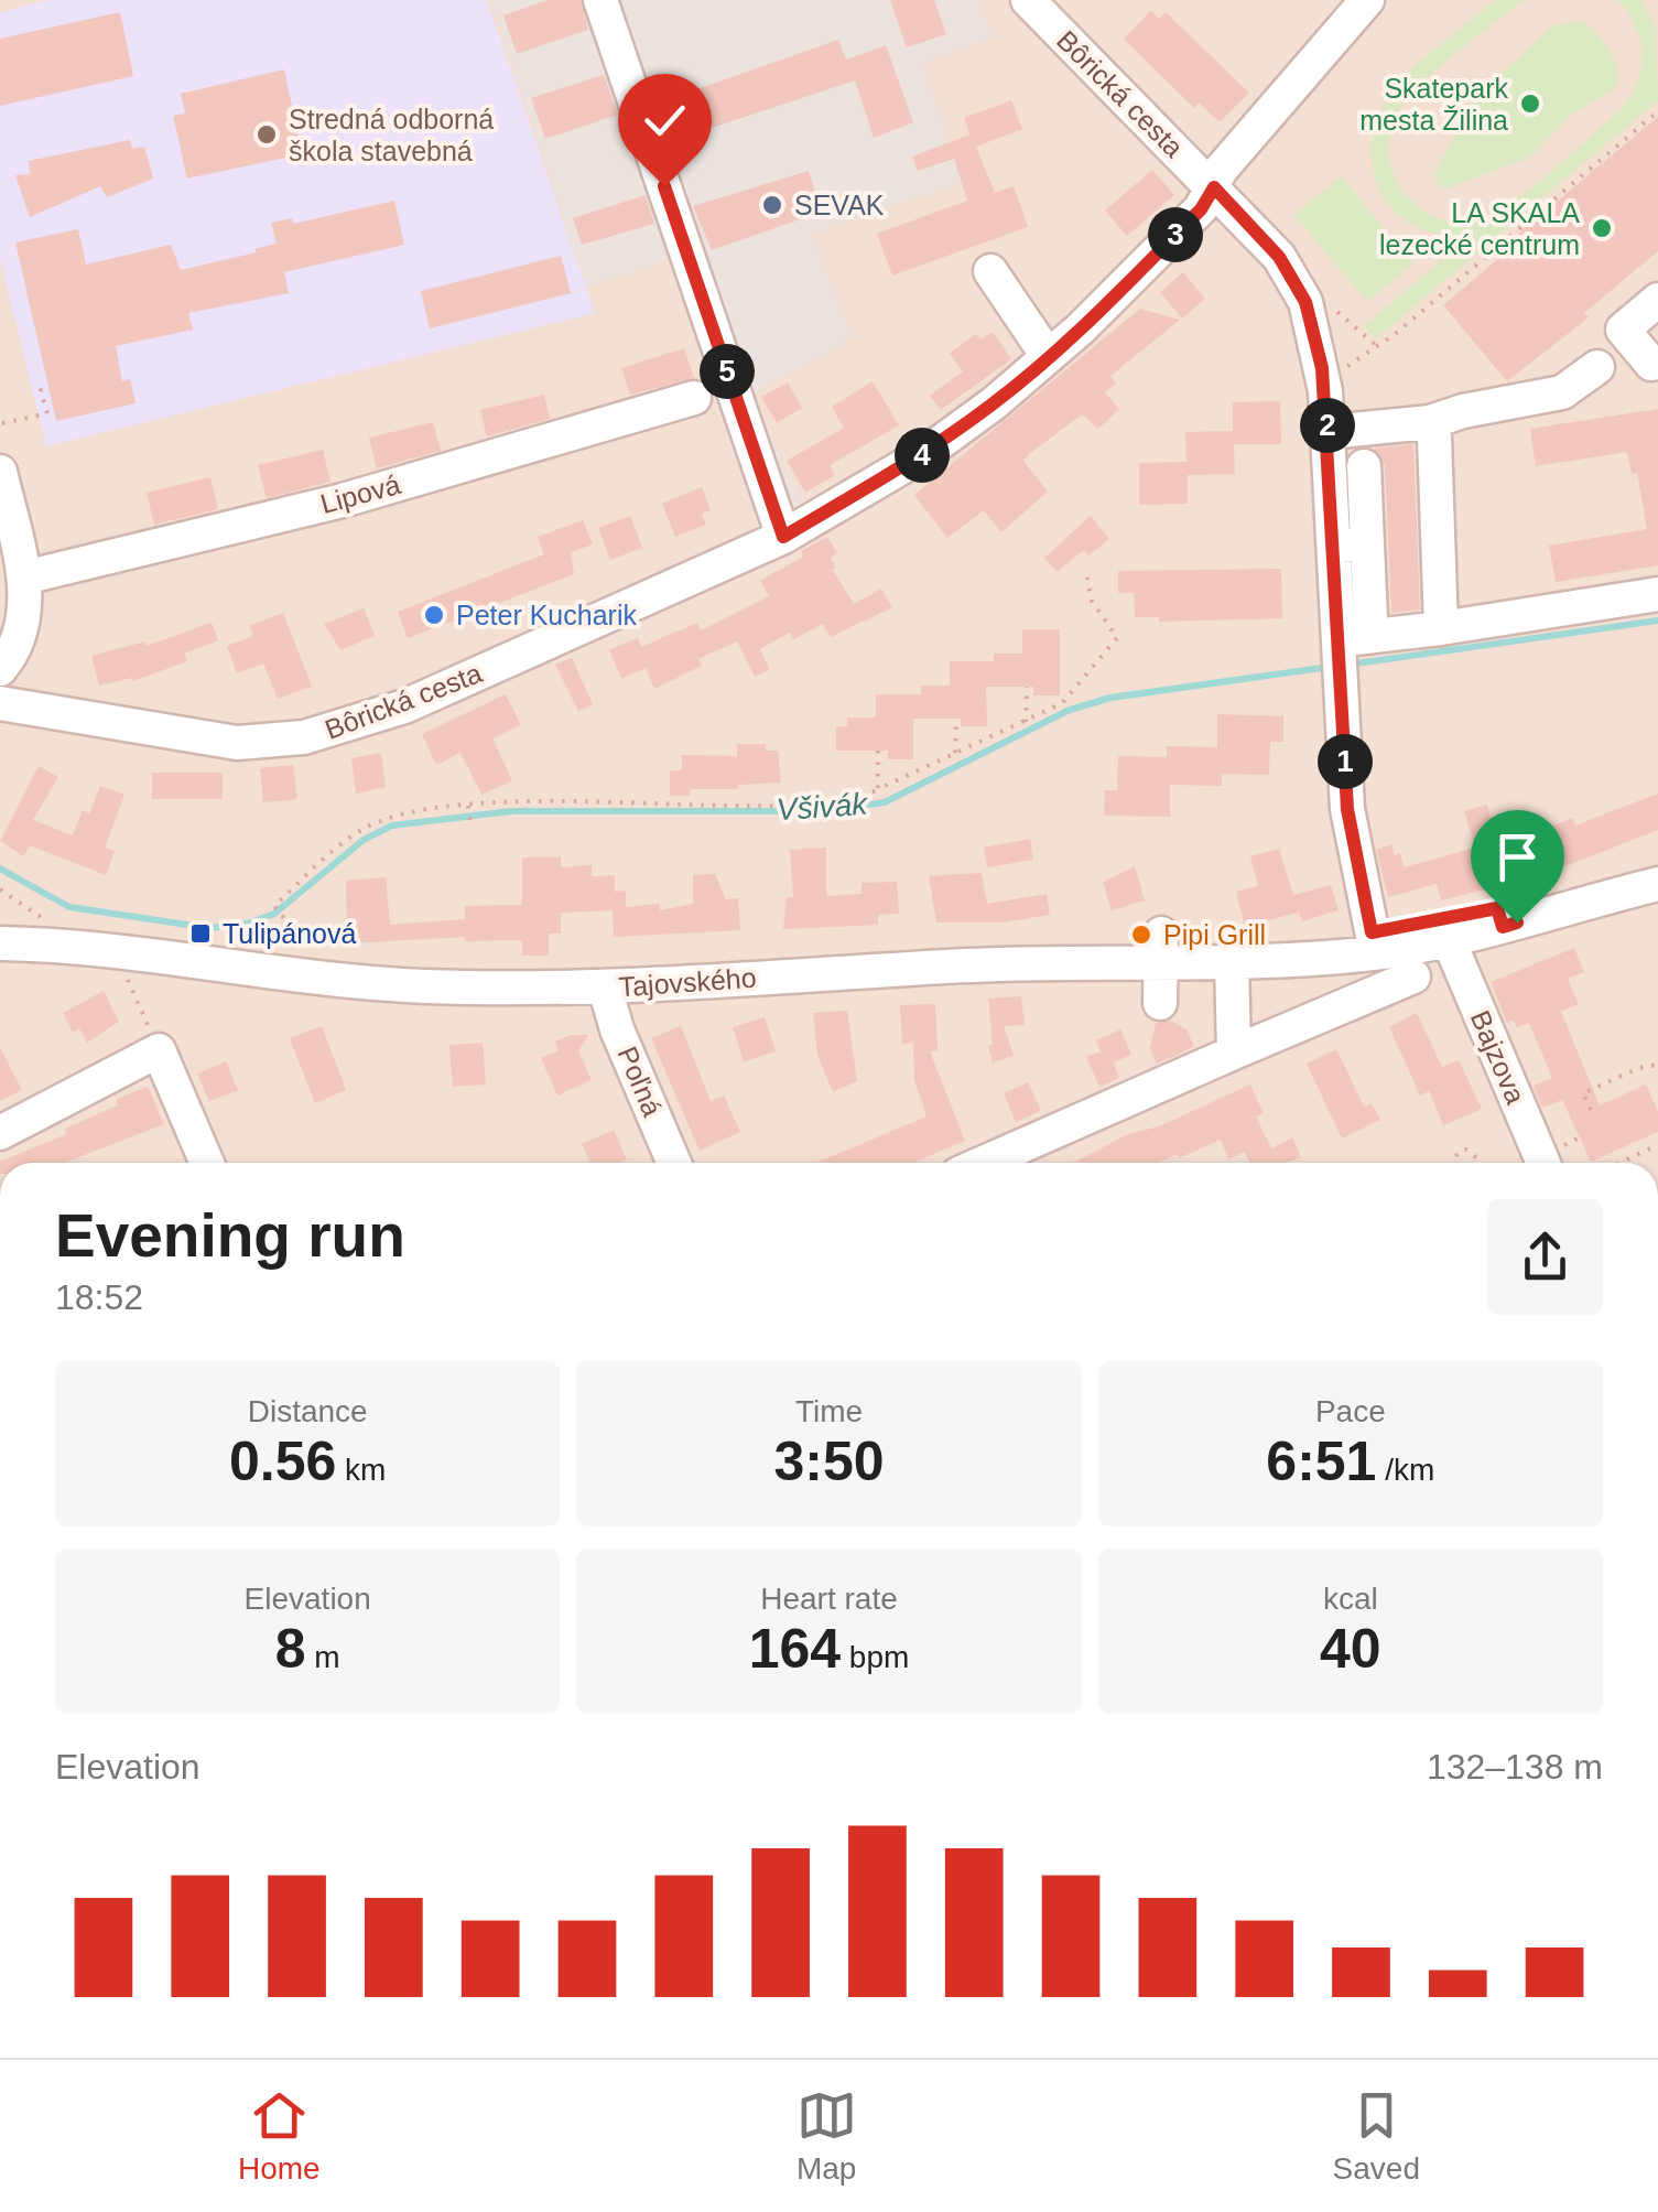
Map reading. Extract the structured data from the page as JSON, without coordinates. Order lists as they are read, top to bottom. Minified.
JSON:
{"streets":{"street":["Bôrická cesta","Lipová","Tajovského","Bajzova","Poľná"]},"crossings":[["Tajovského","Bajzova"],["Tajovského","Poľná"]],"water":["Všivák"],"places":{"other":["Skatepark mesta Žilina","Stredná odborná škola stavebná","SEVAK","LA SKALA lezecké centrum","Peter Kucharik","Pipi Grill"],"transit":["Tulipánová"]},"page":{"pins":["3","5","2","4","1"],"heading":["Evening run","18:52"],"stats":[["Distance","0.56 km"],["Time","3:50"],["Pace","6:51 /km"],["Elevation","8 m"],["Heart rate","164 bpm"],["kcal","40"]],"chart":["Elevation","132–138 m"],"tabs":["Home","Map","Saved"]}}
